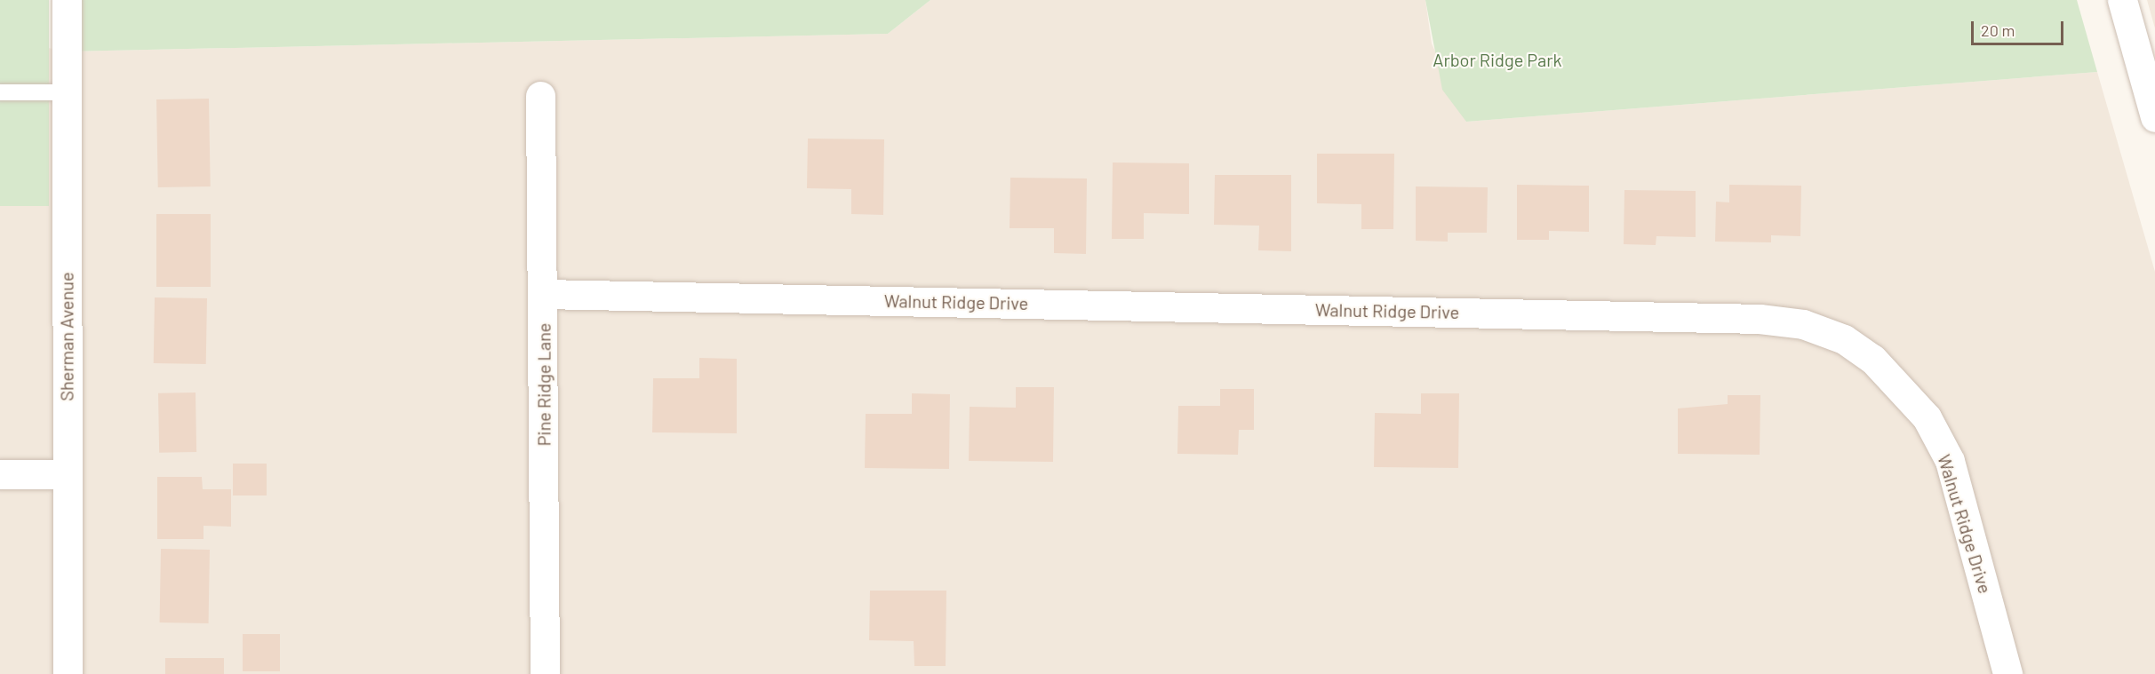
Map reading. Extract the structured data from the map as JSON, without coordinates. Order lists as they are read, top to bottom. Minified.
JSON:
{"streets":{"street":["Walnut Ridge Drive","Sherman Avenue","Pine Ridge Lane"]},"crossings":[["Walnut Ridge Drive","Pine Ridge Lane"]],"parks":["Arbor Ridge Park"],"scale_bar":"20 m"}
